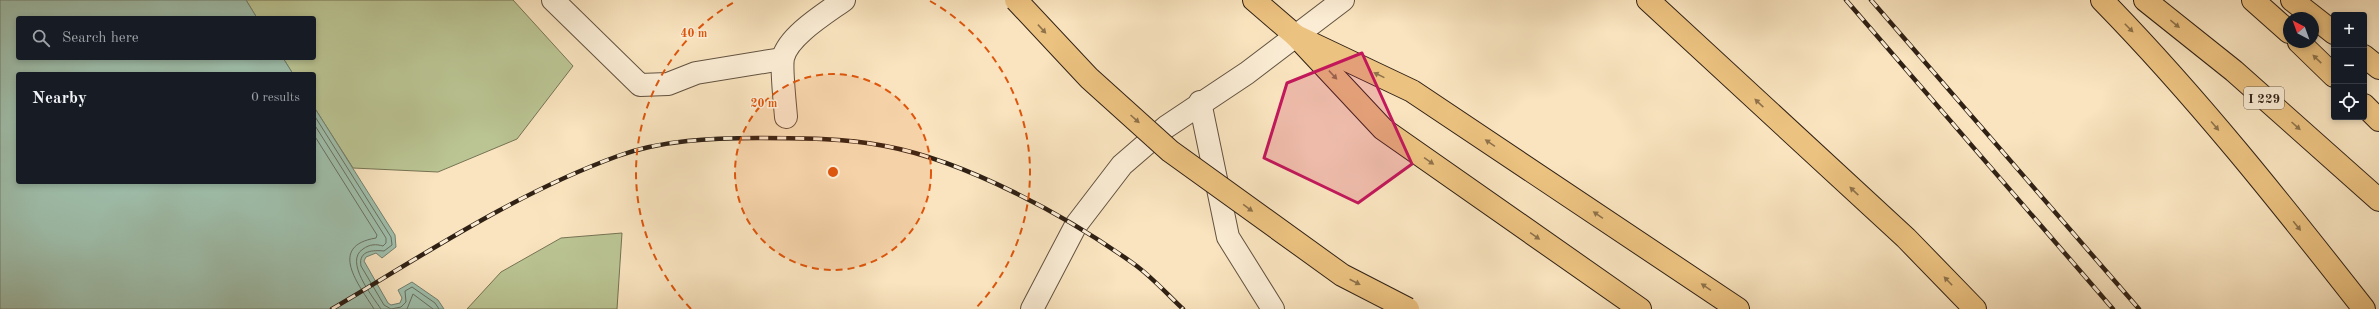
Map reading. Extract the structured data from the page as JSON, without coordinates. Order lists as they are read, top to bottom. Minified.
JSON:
{"streets":{"main road":["I 229"]},"north":"top left","page":{"map_buttons":["+","−"],"search":"Search here","heading":["Nearby","0 results"]},"rings":["40 m","20 m"]}
